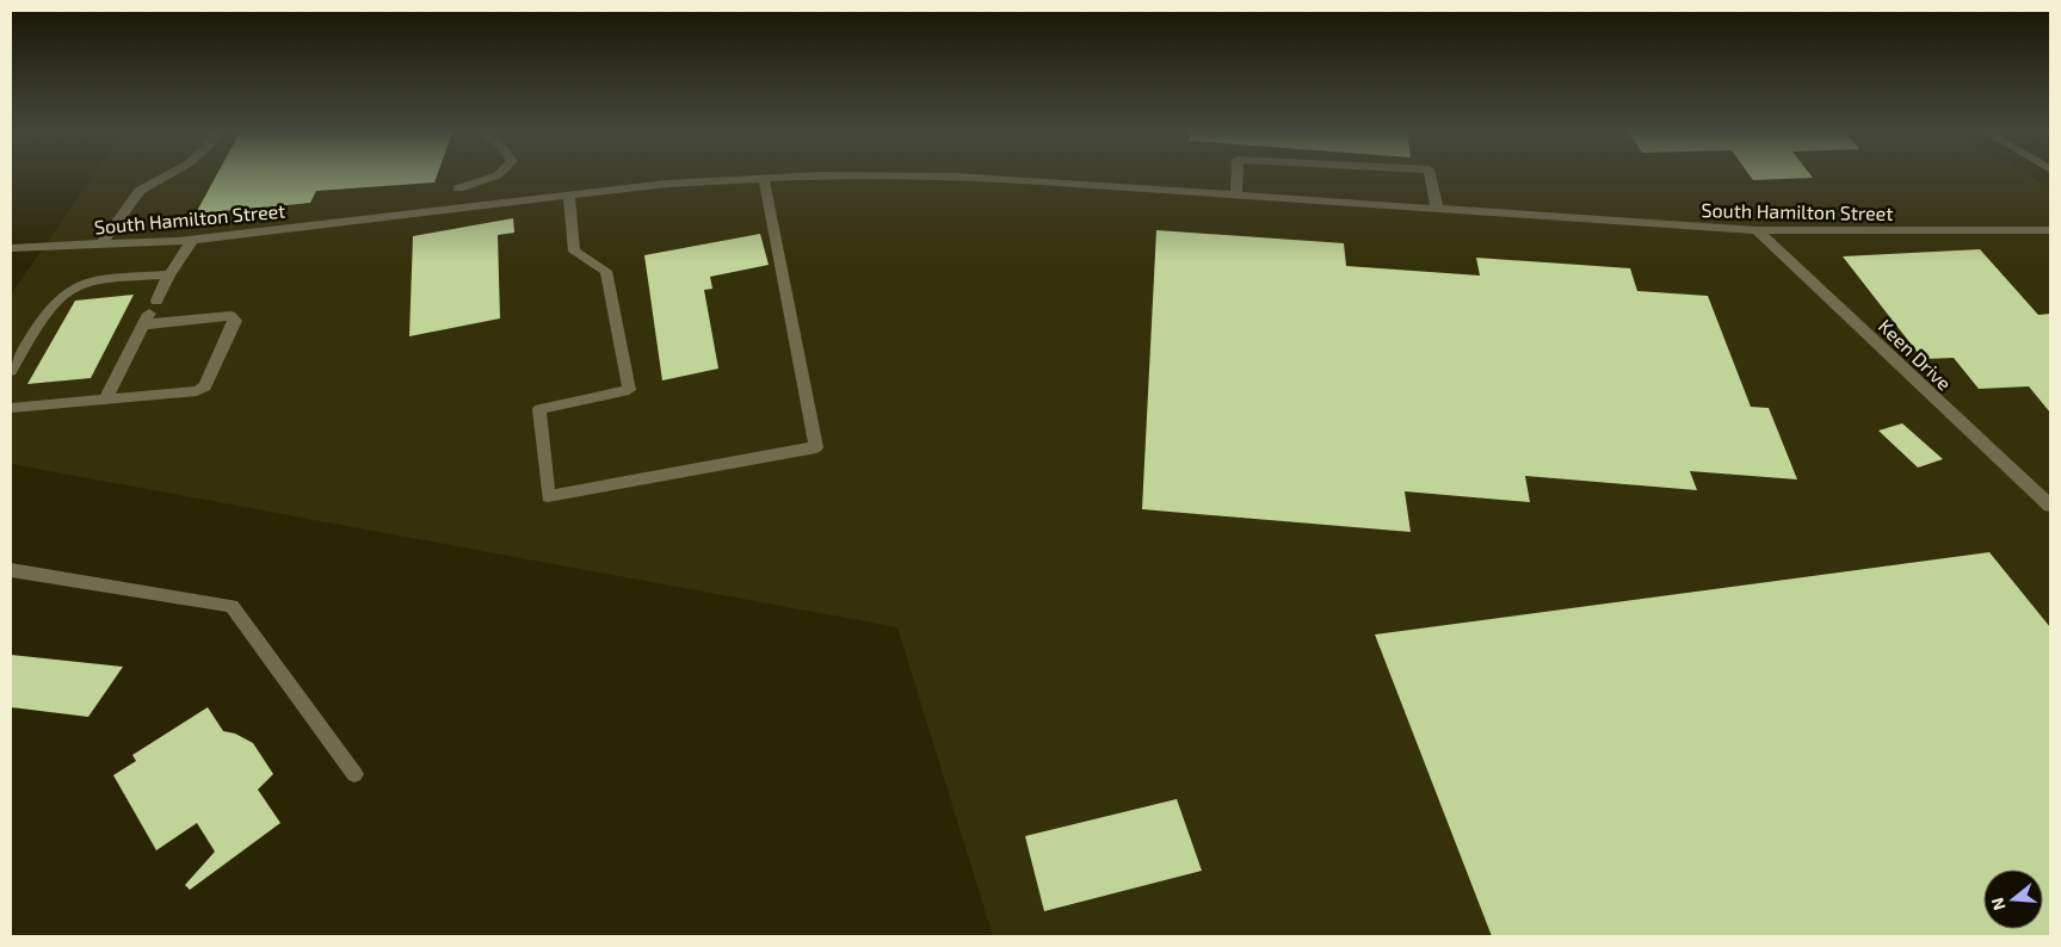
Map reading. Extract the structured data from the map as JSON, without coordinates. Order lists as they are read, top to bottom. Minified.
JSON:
{"streets":{"street":["South Hamilton Street","Keen Drive"]},"crossings":[["South Hamilton Street","Keen Drive"]],"north":"left"}
